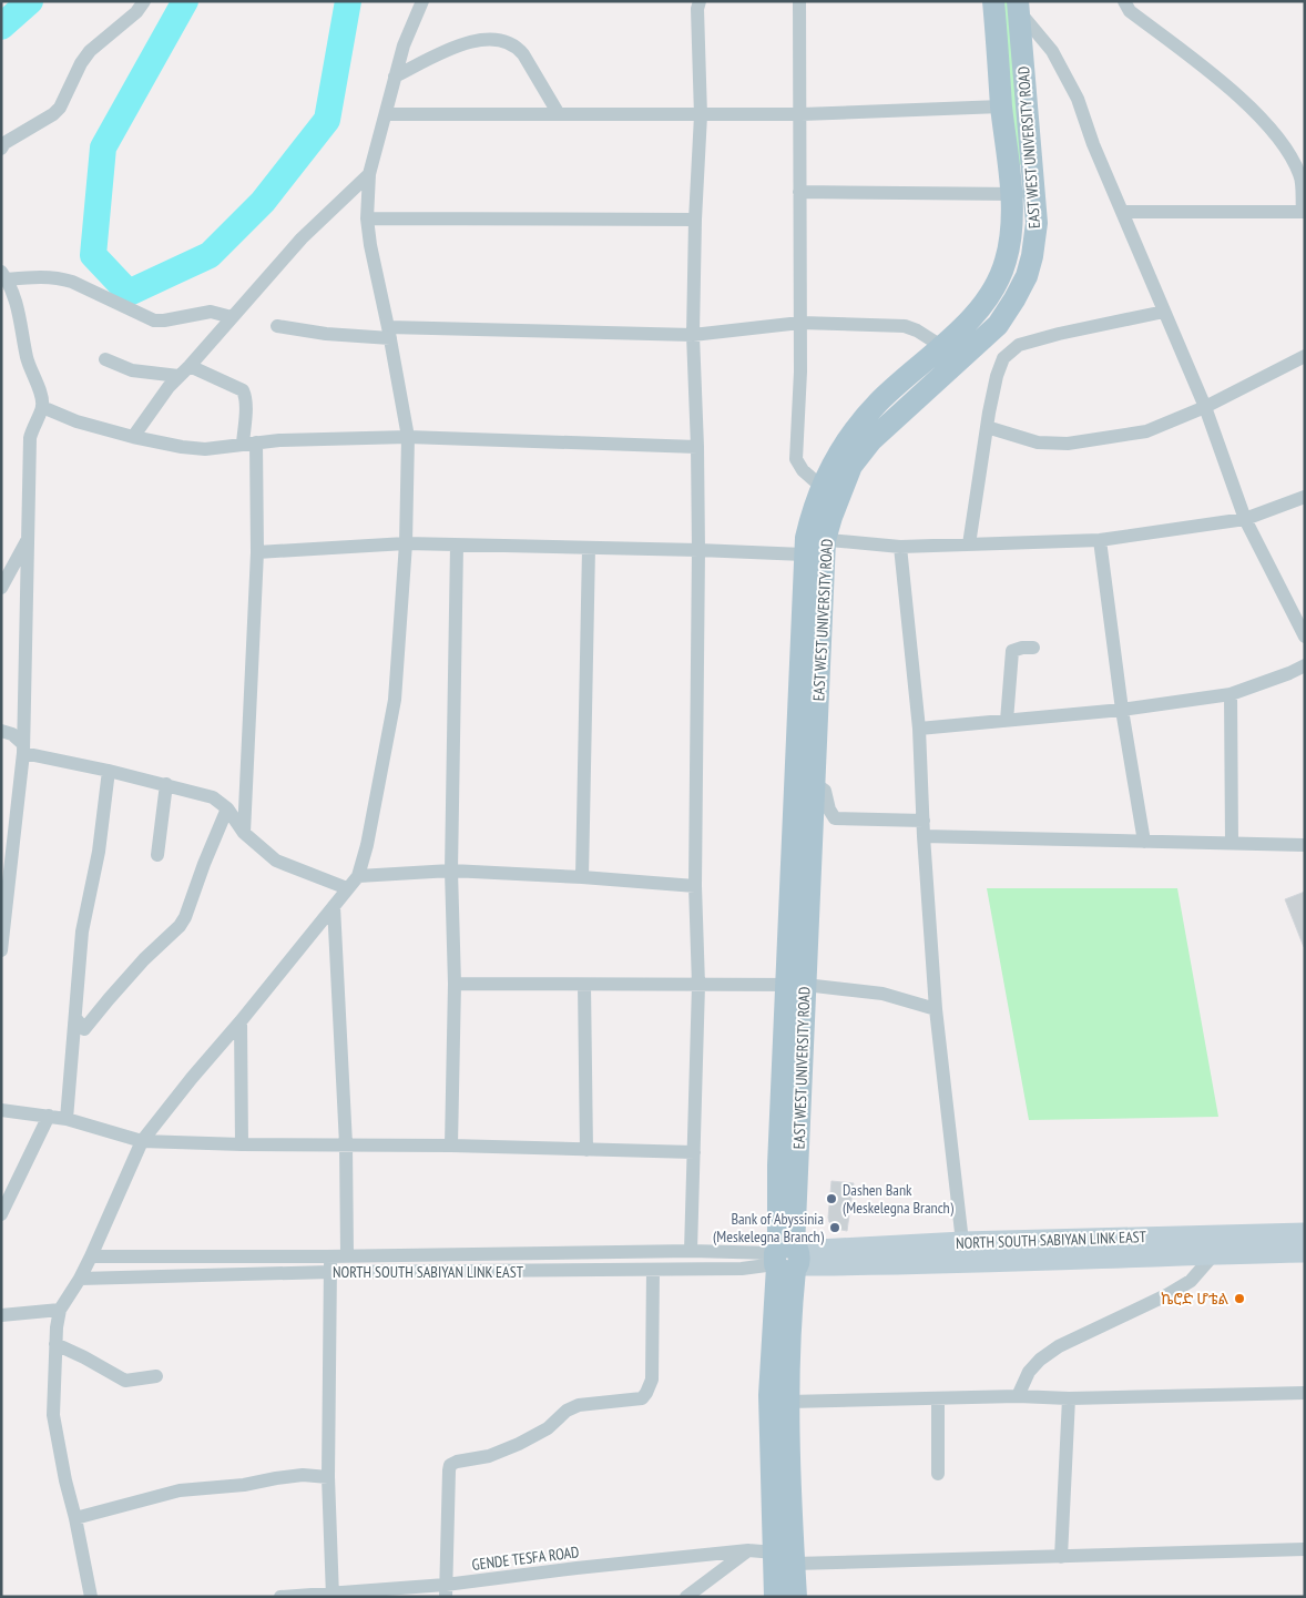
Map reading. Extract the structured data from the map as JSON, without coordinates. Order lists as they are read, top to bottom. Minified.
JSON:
{"streets":{"main road":["EAST WEST UNIVERSITY ROAD","NORTH SOUTH SABIYAN LINK EAST"],"street":["GENDE TESFA ROAD"]},"crossings":[["EAST WEST UNIVERSITY ROAD","NORTH SOUTH SABIYAN LINK EAST"],["EAST WEST UNIVERSITY ROAD","GENDE TESFA ROAD"]],"places":["Dashen Bank (Meskelegna Branch)","Bank of Abyssinia (Meskelegna Branch)","ኬሮድ ሆቴል"]}
